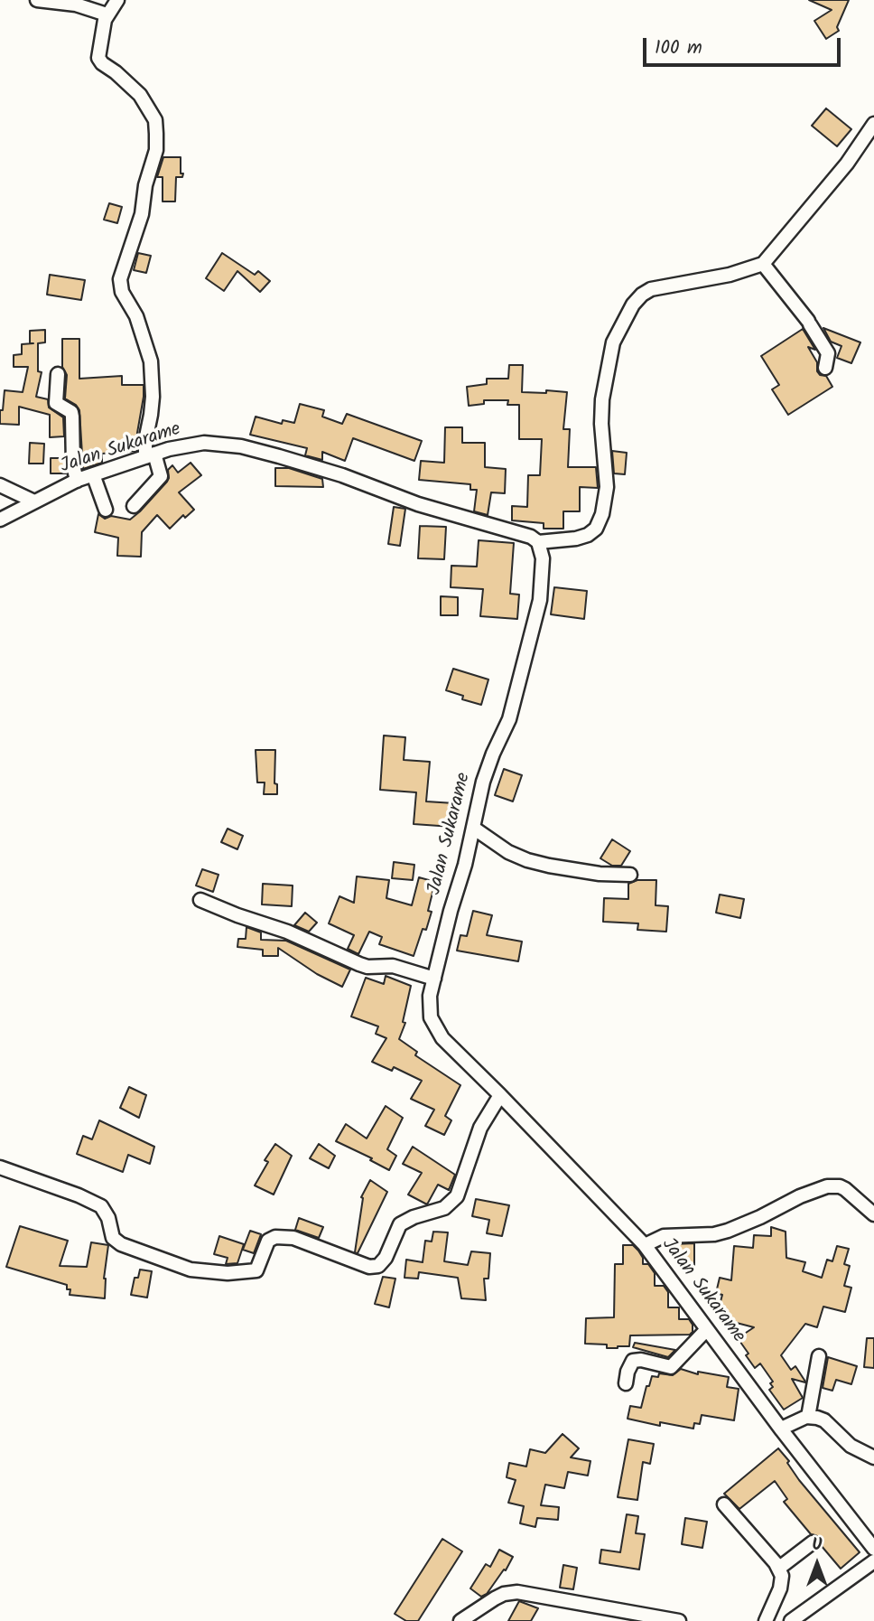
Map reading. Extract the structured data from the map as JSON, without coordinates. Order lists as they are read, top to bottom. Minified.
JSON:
{"streets":{"street":["Jalan Sukarame"]},"scale_bar":"100 m","north":"top"}
